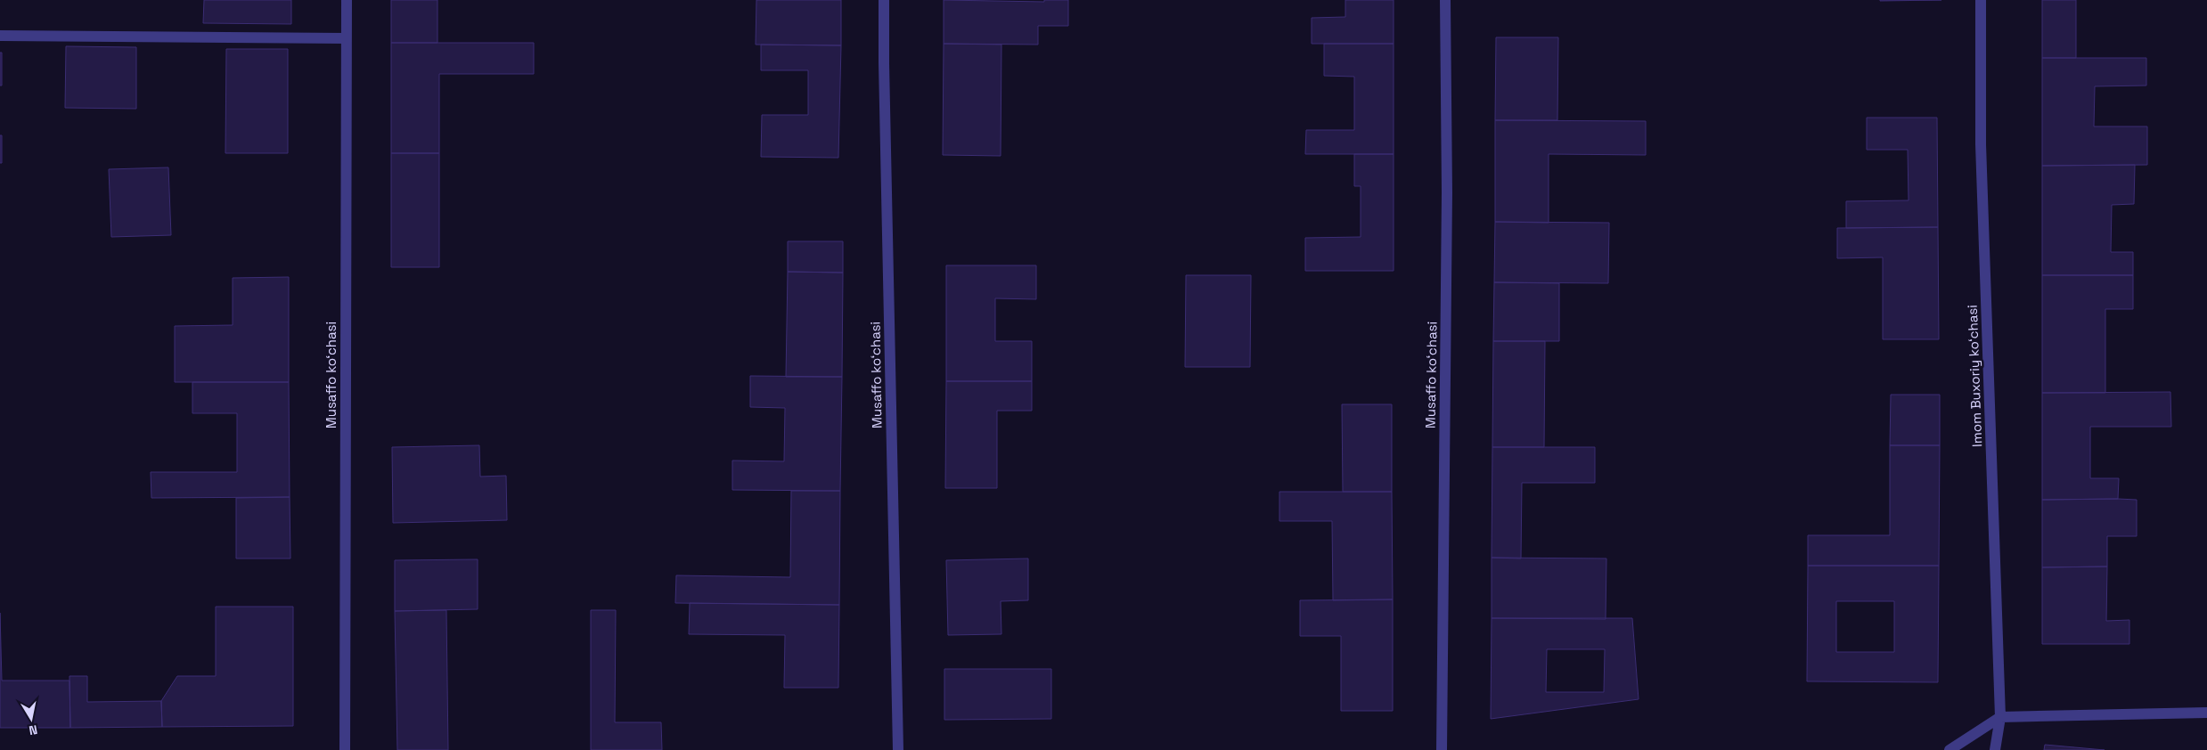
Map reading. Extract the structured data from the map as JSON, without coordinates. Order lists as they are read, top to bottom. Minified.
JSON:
{"streets":{"street":["Musaffo koʻchasi","Imom Buxoriy koʻchasi"]},"north":"bottom"}
